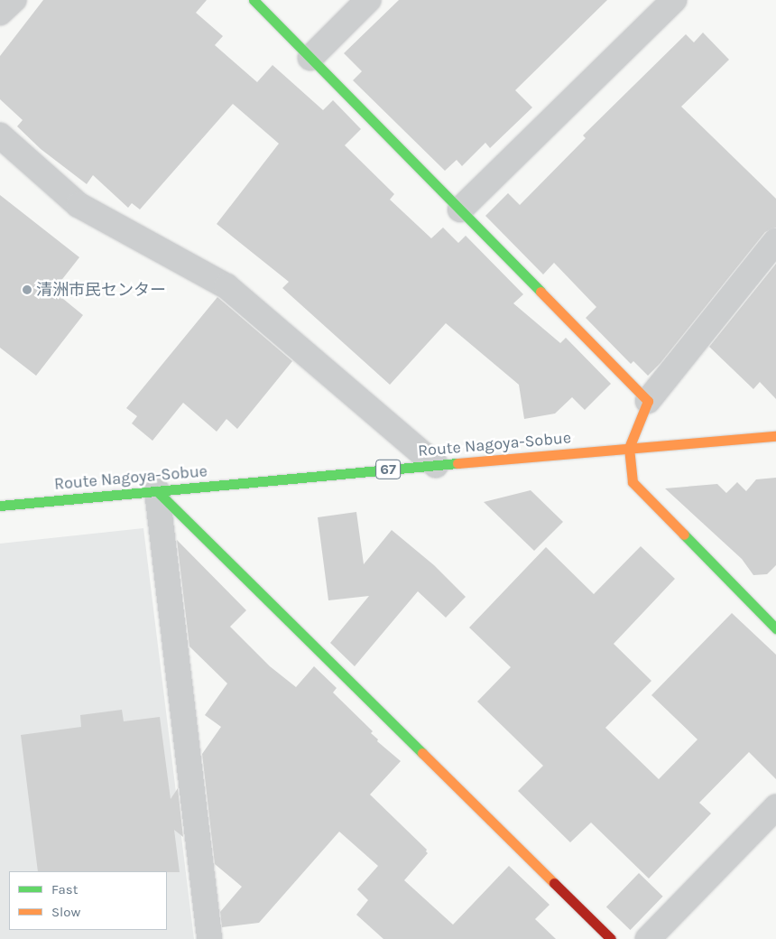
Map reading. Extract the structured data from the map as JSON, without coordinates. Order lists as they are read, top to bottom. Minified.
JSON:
{"streets":{"street":["Route Nagoya-Sobue","67"]},"places":["清洲市民センター"],"legend":["Fast","Slow"]}
